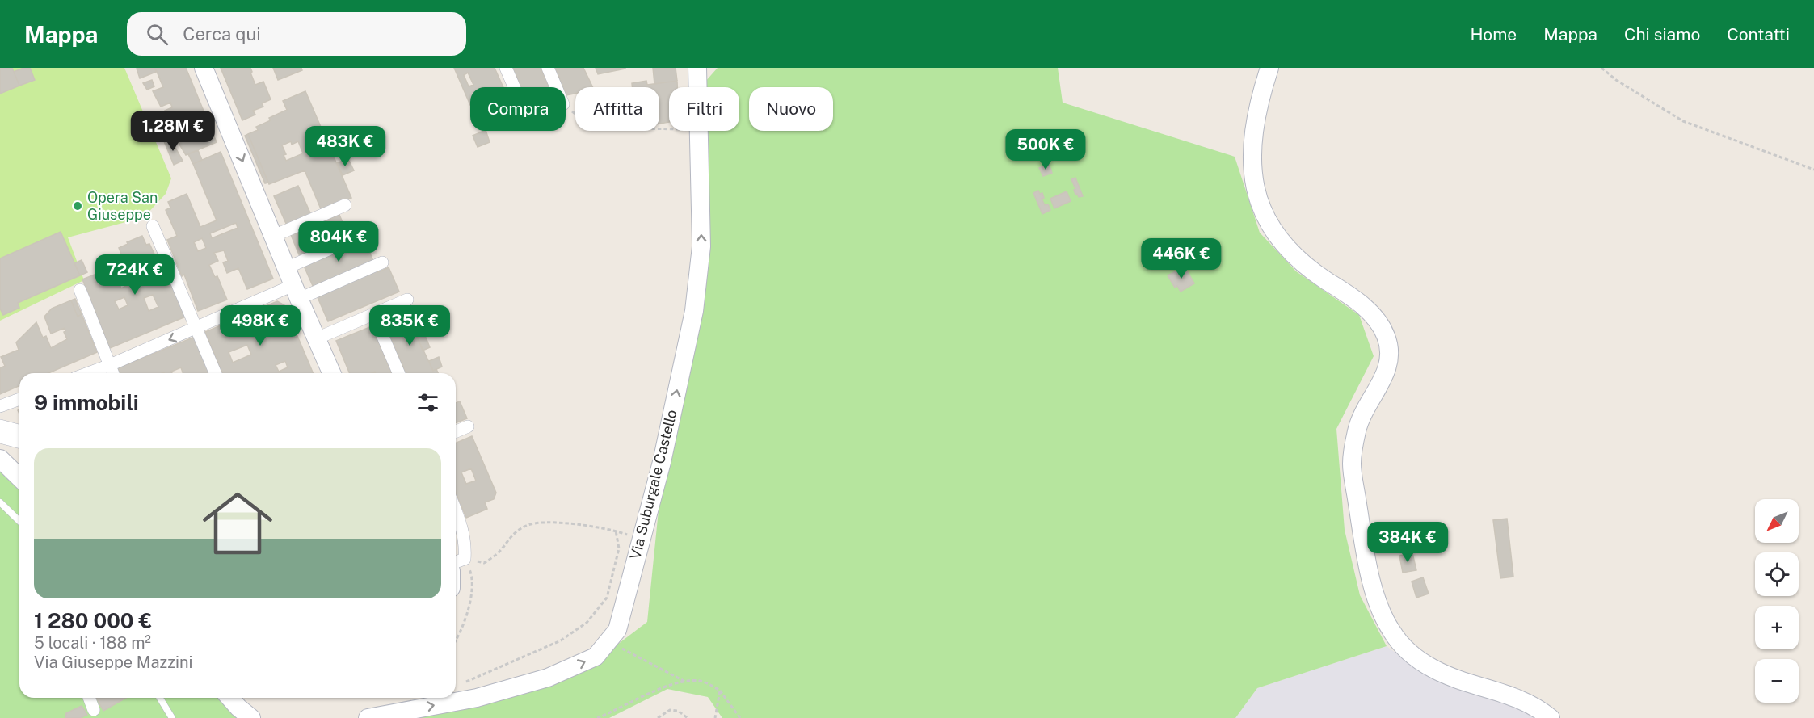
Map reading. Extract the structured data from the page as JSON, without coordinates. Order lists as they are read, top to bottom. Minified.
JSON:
{"streets":{"street":["Via Suburgale Castello"]},"one_way":["Via Suburgale Castello"],"places":["Opera San Giuseppe"],"north":"bottom left","page":{"header":"Mappa","search":"Cerca qui","nav":["Home","Mappa","Chi siamo","Contatti"],"chip":["Compra","Affitta","Filtri","Nuovo"],"price":["1.28M €","483K €","500K €","804K €","446K €","724K €","498K €","835K €","384K €"],"heading":"9 immobili","list":[{"name":"1 280 000 €","note":"5 locali · 188 m² · Via Giuseppe Mazzini"}],"map_buttons":["+","−"]}}
